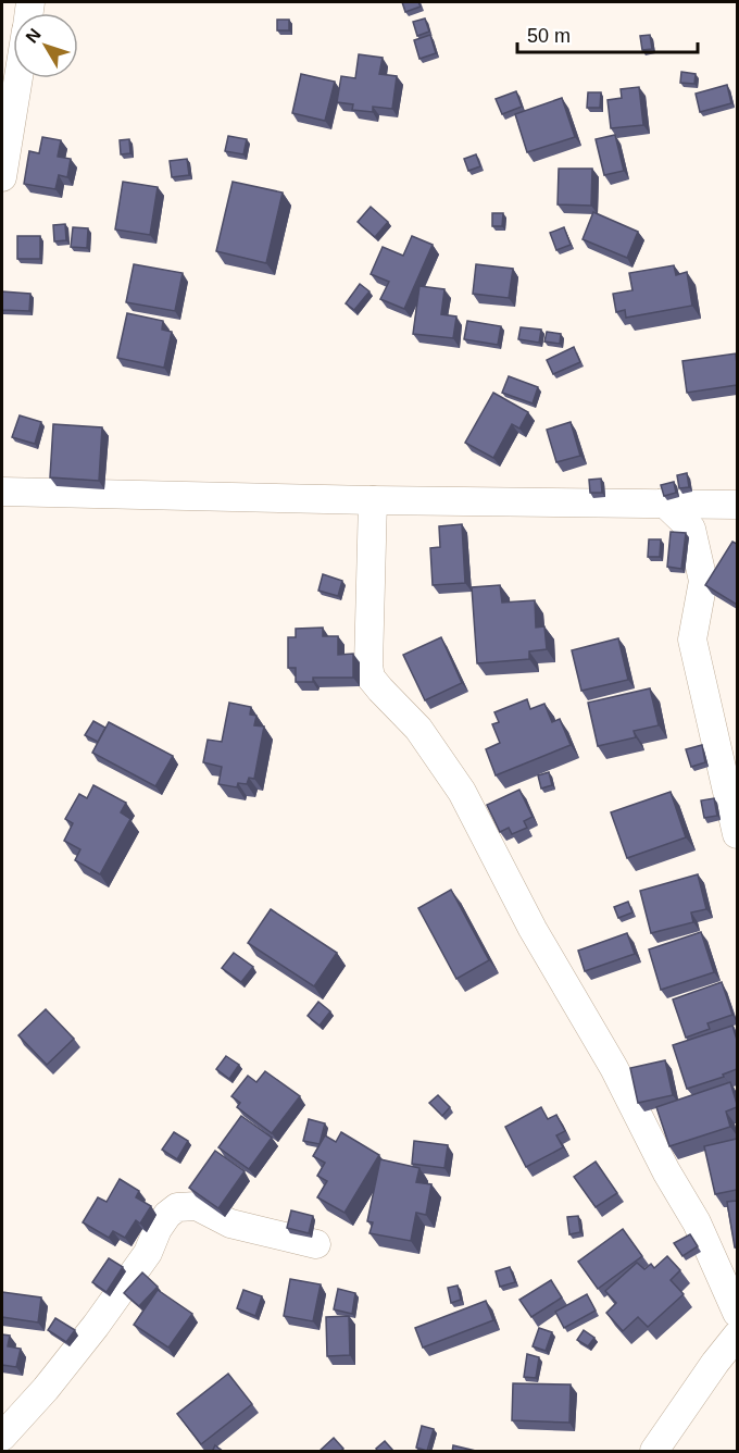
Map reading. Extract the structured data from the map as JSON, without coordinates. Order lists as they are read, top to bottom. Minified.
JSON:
{"scale_bar":"50 m","north":"top left"}
